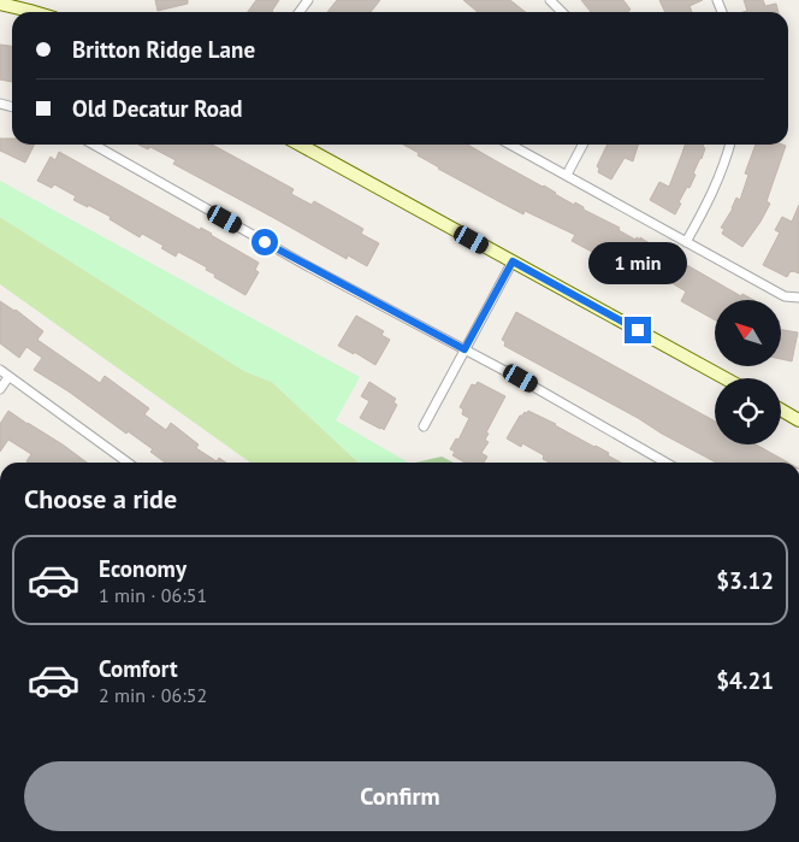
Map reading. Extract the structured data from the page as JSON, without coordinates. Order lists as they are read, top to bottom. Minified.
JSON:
{"north":"top left","page":{"banner":["Britton Ridge Lane","Old Decatur Road"],"bubble":"1 min","heading":"Choose a ride","list":[{"name":"Economy","note":"1 min · 06:51","value":"$3.12"},{"name":"Comfort","note":"2 min · 06:52","value":"$4.21"}],"buttons":"Confirm"}}
